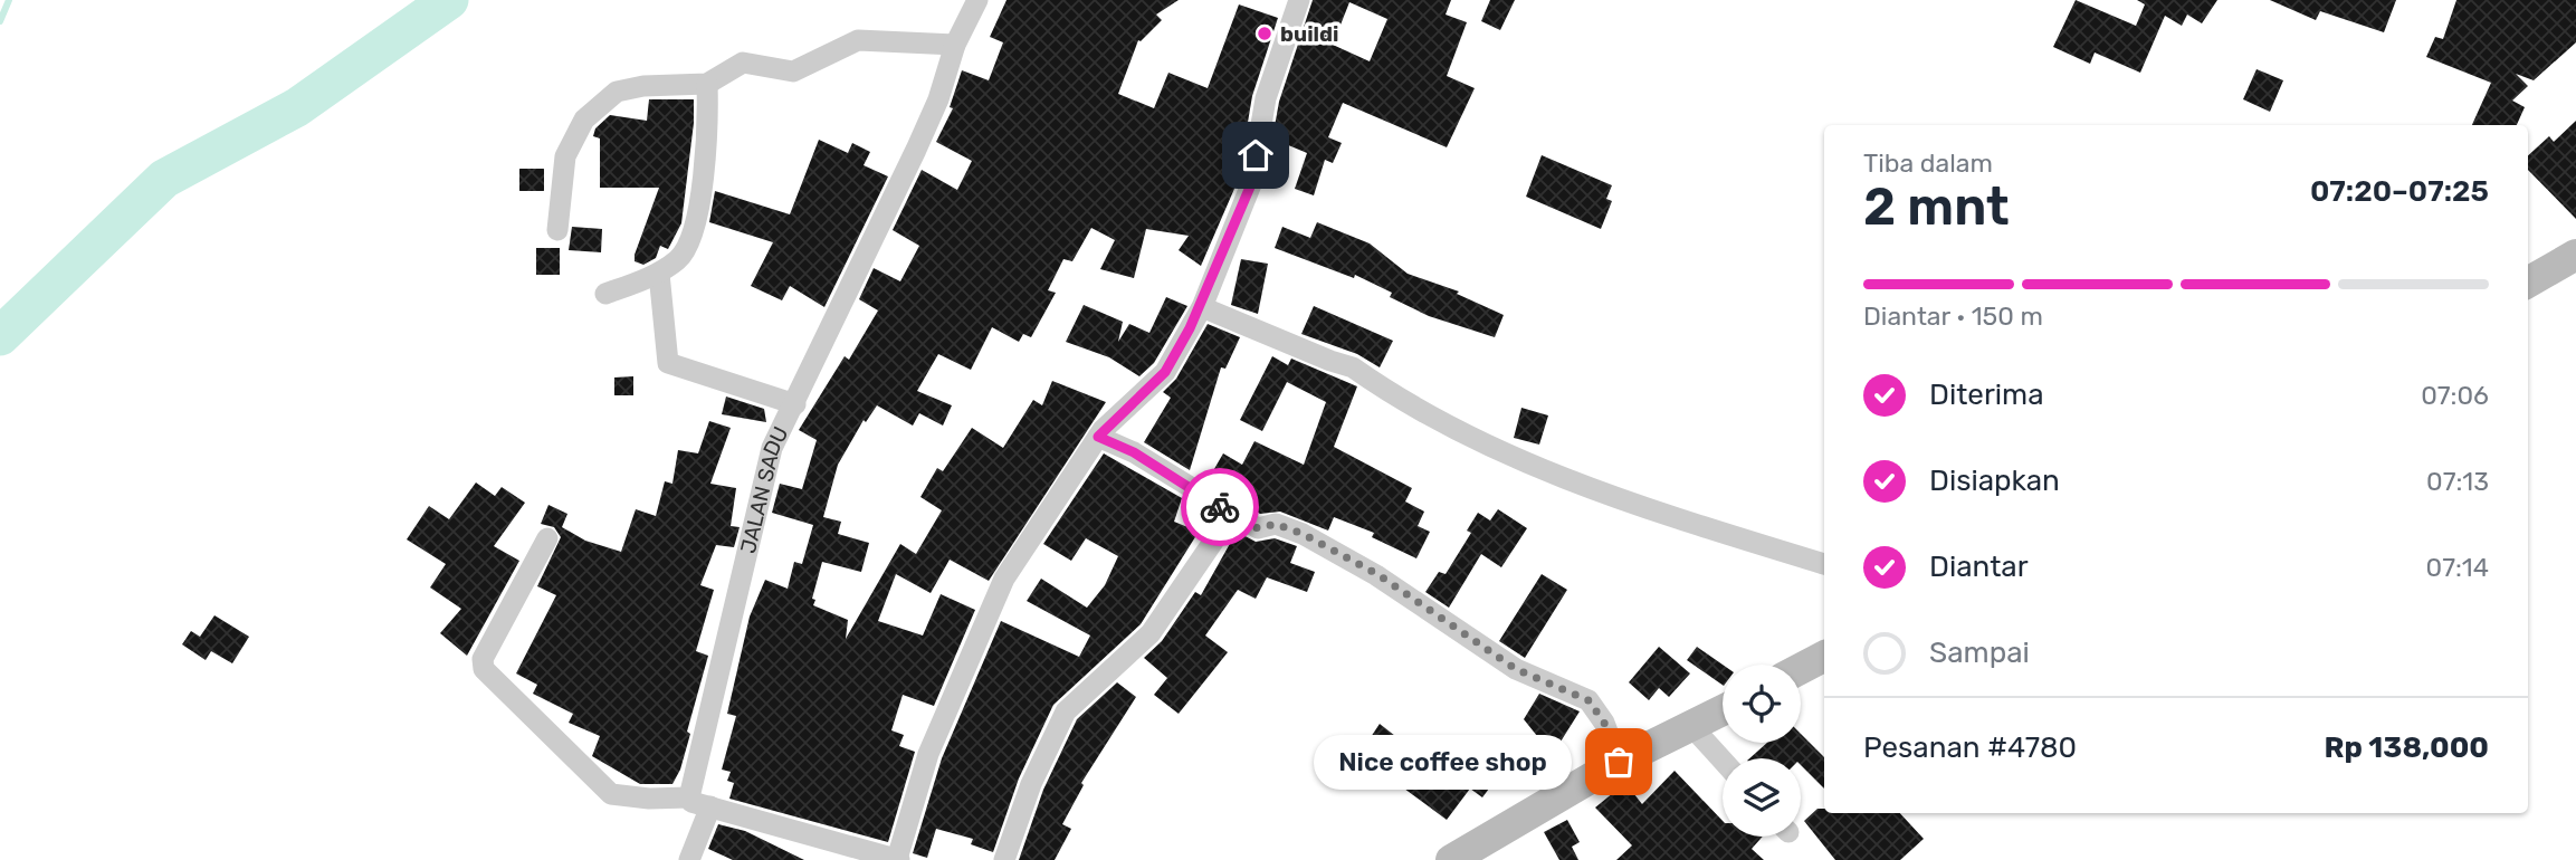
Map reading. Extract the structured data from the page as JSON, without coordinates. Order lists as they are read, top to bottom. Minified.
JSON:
{"streets":{"street":["JALAN SADU"]},"places":["buildi","Nice coffee shop"],"page":{"heading":["2 mnt","Tiba dalam","07:20–07:25"],"panel":["Pesanan #4780","Rp 138,000"],"bar":"Diantar · 150 m","list":[["Diterima","07:06"],["Disiapkan","07:13"],["Diantar","07:14"],"Sampai"],"bubble":"Nice coffee shop"}}
